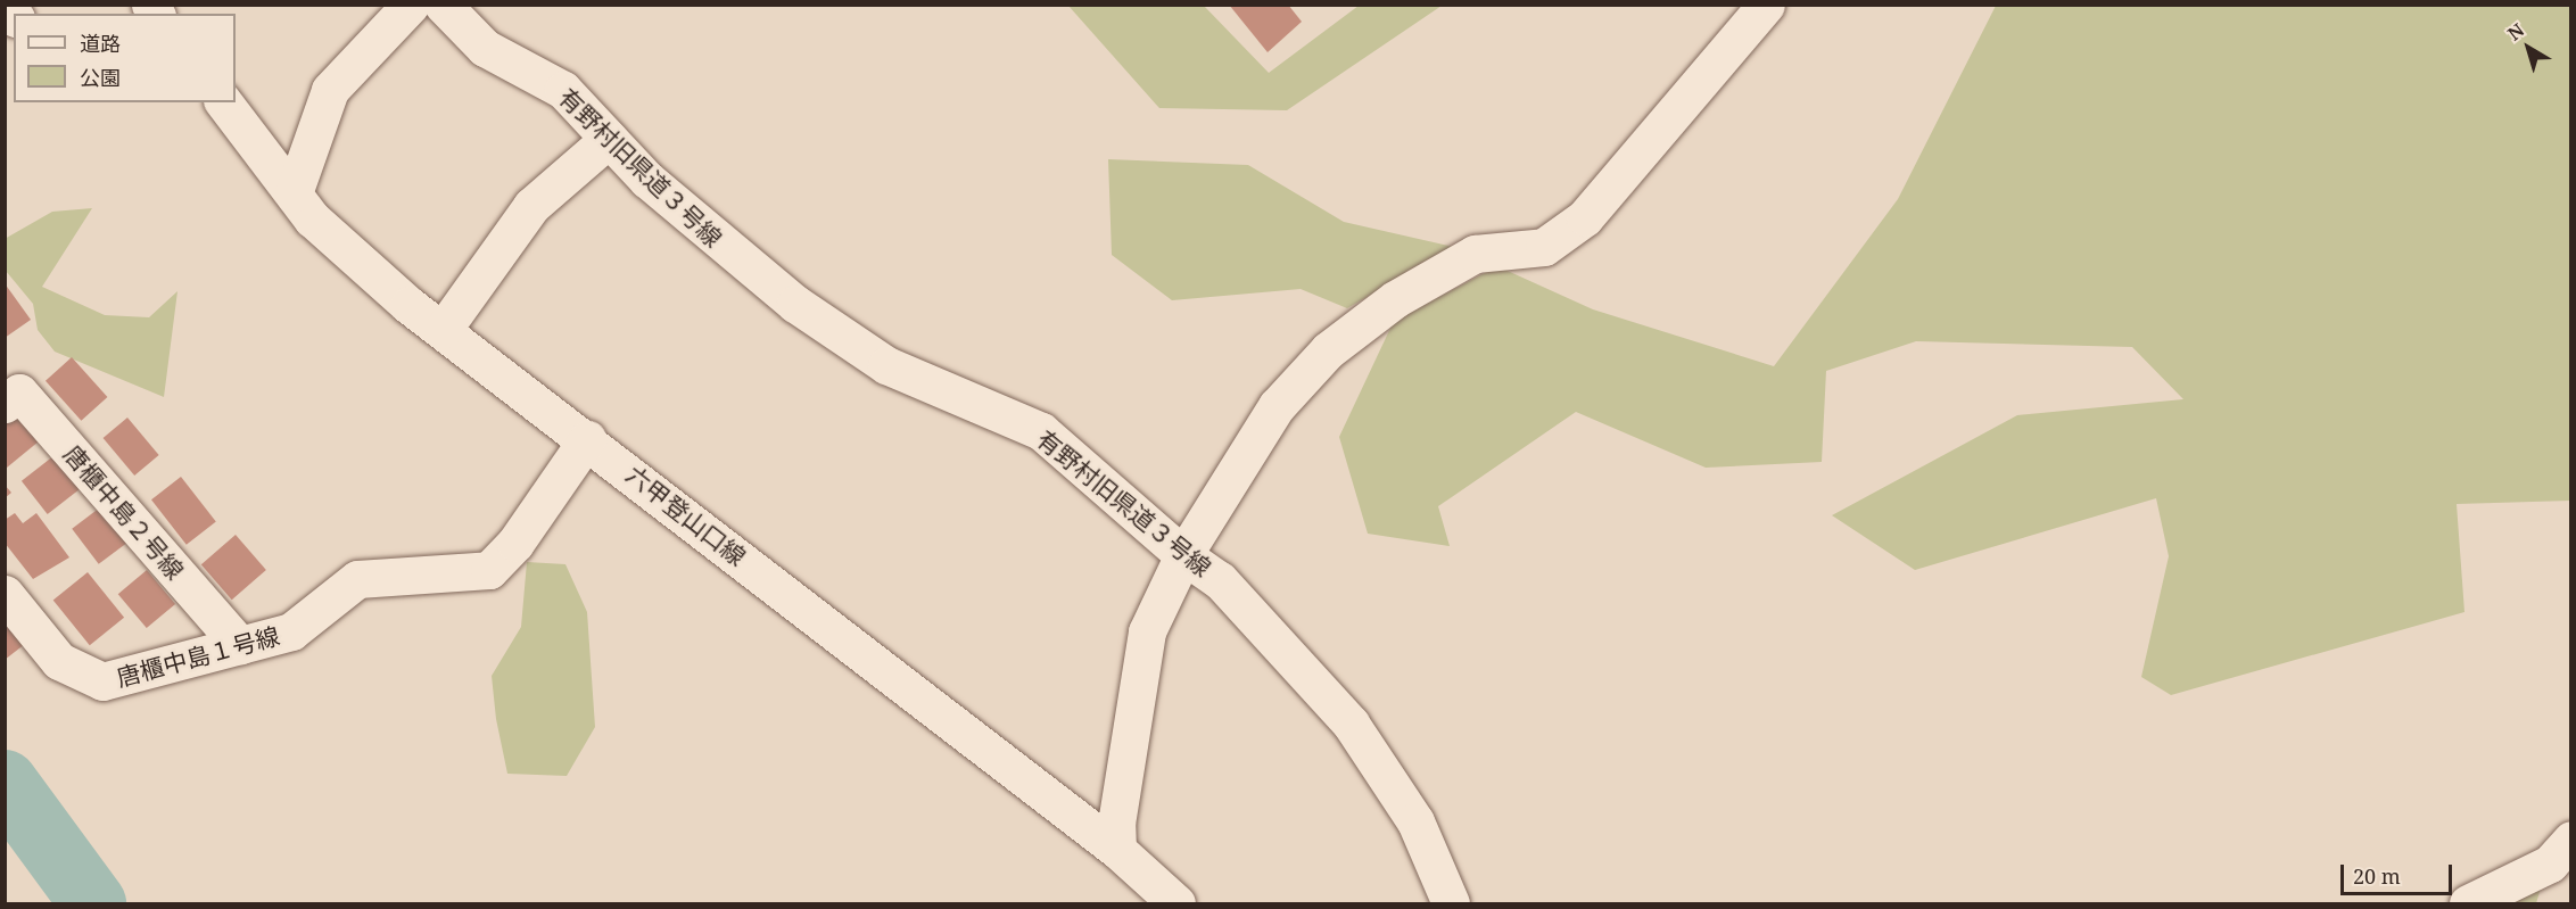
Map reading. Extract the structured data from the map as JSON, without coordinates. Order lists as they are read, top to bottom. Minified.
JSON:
{"streets":{"street":["有野村旧県道３号線","唐櫃中島２号線","六甲登山口線","唐櫃中島１号線"]},"crossings":[["唐櫃中島２号線","唐櫃中島１号線"],["六甲登山口線","唐櫃中島１号線"]],"legend":["道路","公園"],"scale_bar":"20 m","north":"top left"}
